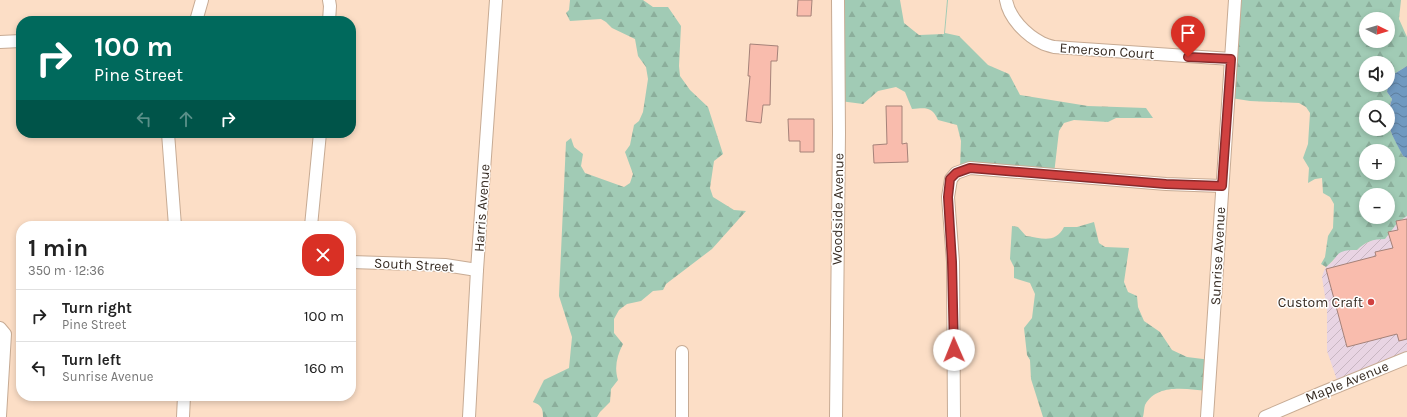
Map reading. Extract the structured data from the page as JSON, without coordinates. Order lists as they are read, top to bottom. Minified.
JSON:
{"streets":{"street":["Emerson Court","Harris Avenue","Woodside Avenue","Sunrise Avenue","South Street","Maple Avenue"]},"crossings":[["Emerson Court","Sunrise Avenue"],["Harris Avenue","South Street"]],"places":["Custom Craft"],"north":"right","page":{"map_buttons":["+","−"],"turn":["100 m","Pine Street"],"heading":["1 min","350 m · 12:36"],"list":[{"name":"Turn right","note":"Pine Street","value":"100 m"},{"name":"Turn left","note":"Sunrise Avenue","value":"160 m"}]}}
